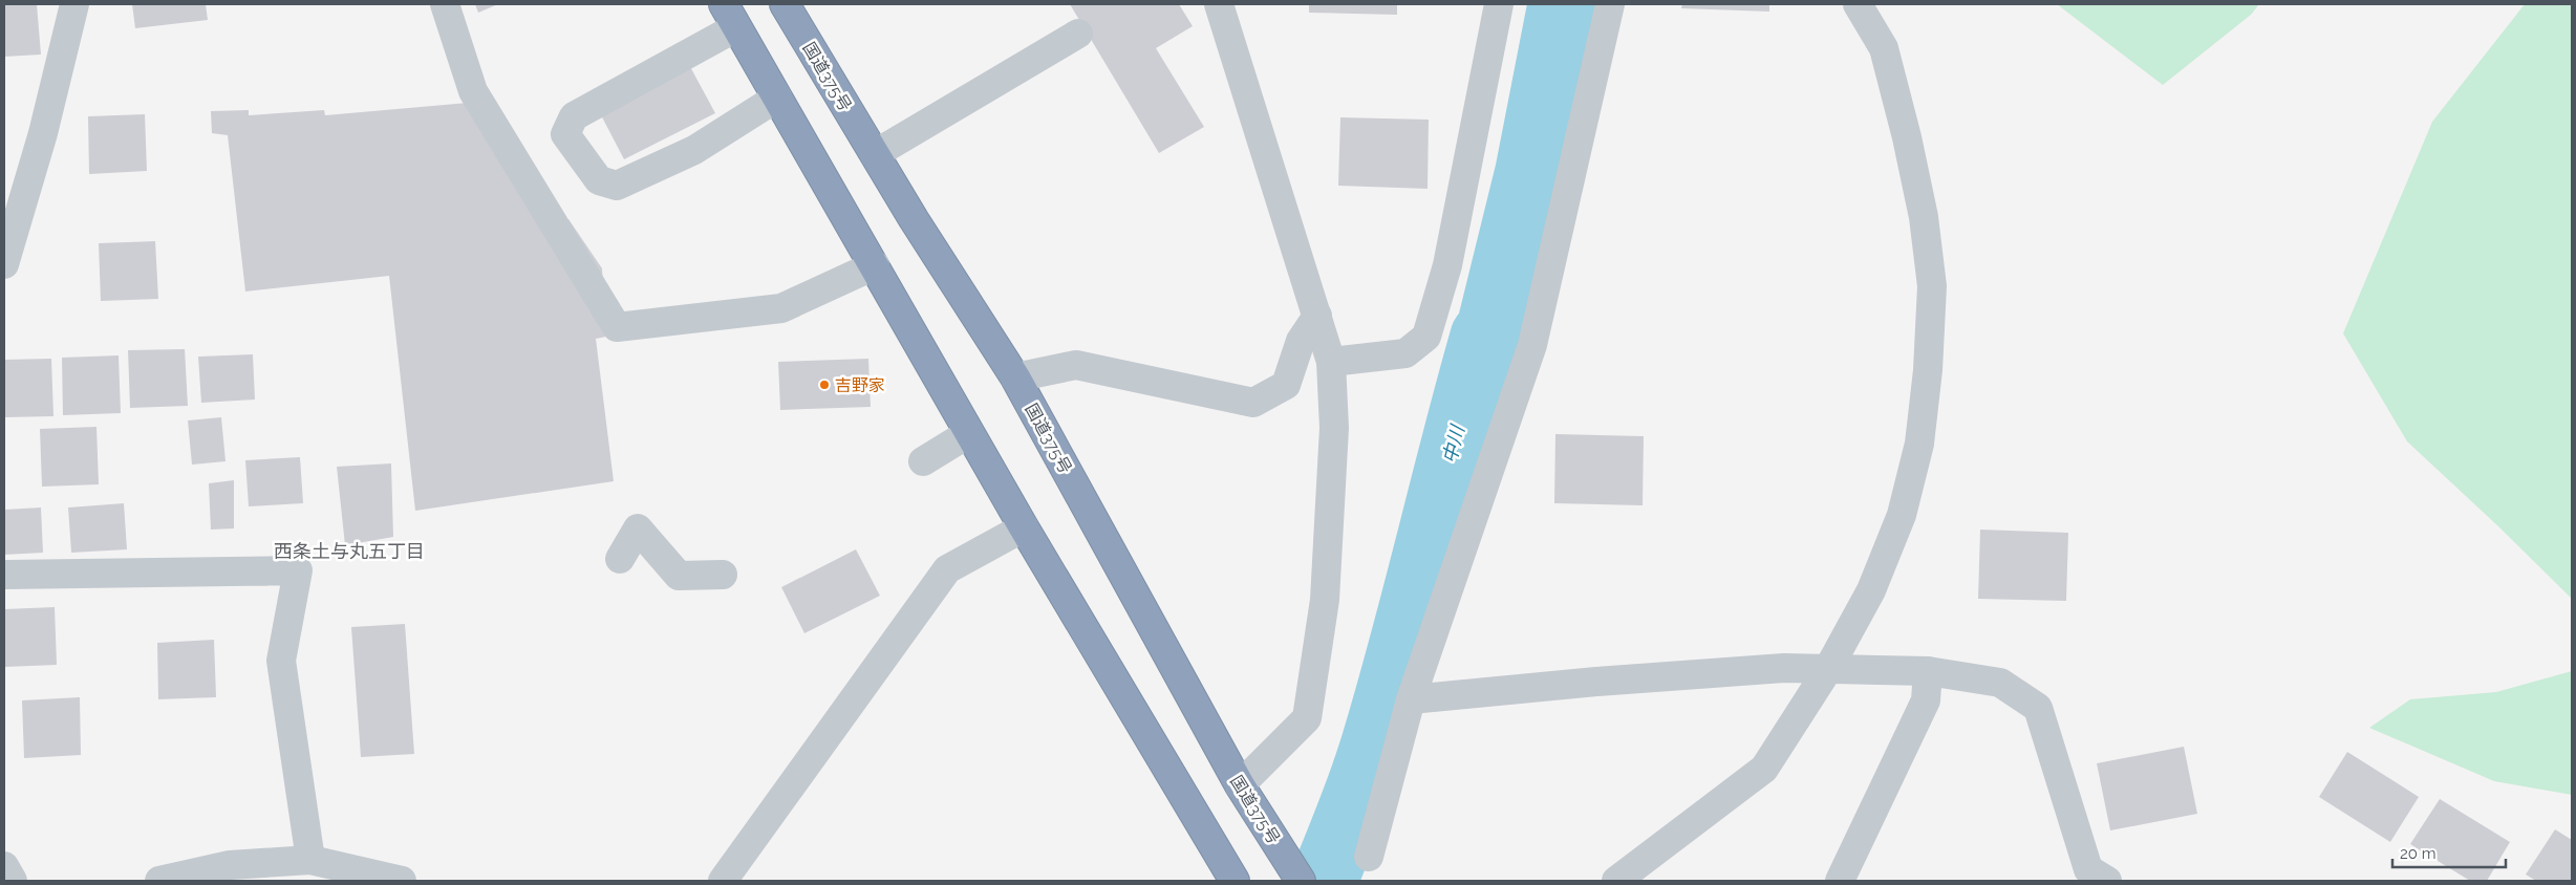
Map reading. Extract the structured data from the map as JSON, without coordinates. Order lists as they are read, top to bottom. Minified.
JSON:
{"streets":{"highway":["国道375号"]},"districts":["西条土与丸五丁目"],"water":["中川"],"places":["吉野家"],"scale_bar":"20 m"}
